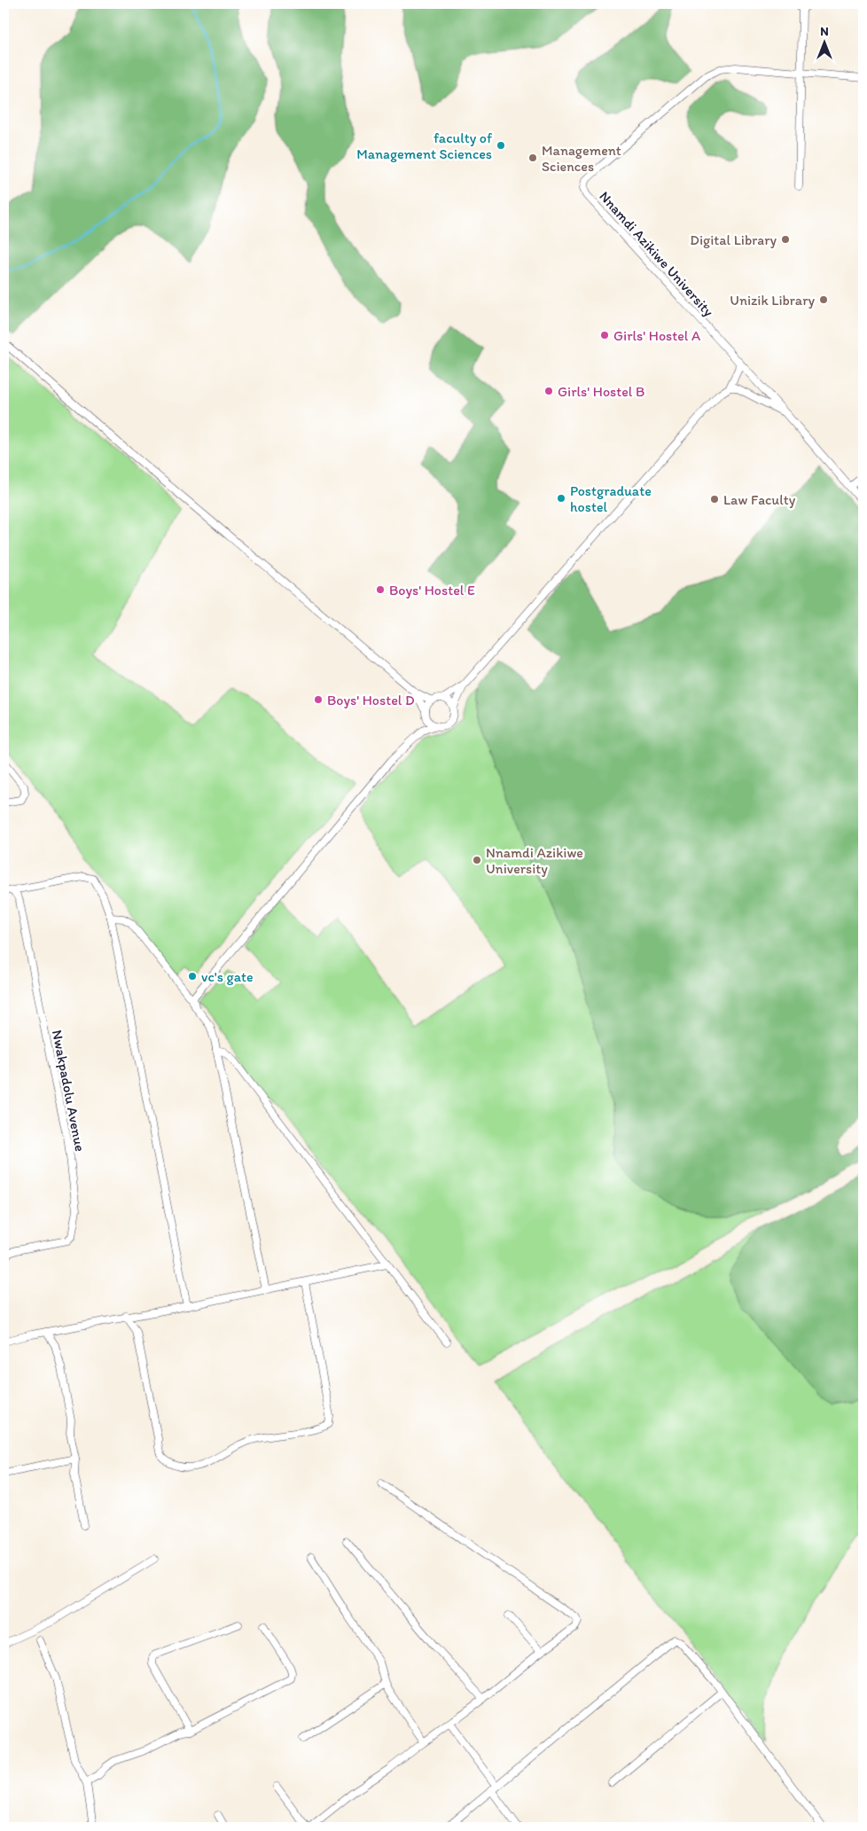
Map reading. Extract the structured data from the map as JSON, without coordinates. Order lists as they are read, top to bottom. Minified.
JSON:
{"streets":{"street":["Nnamdi Azikiwe University","Nwakpadolu Avenue"]},"places":["faculty of Management Sciences","Management Sciences","Digital Library","Unizik Library","Girls' Hostel A","Girls' Hostel B","Postgraduate hostel","Law Faculty","Boys' Hostel E","Boys' Hostel D","Nnamdi Azikiwe University","vc's gate"],"north":"top"}
